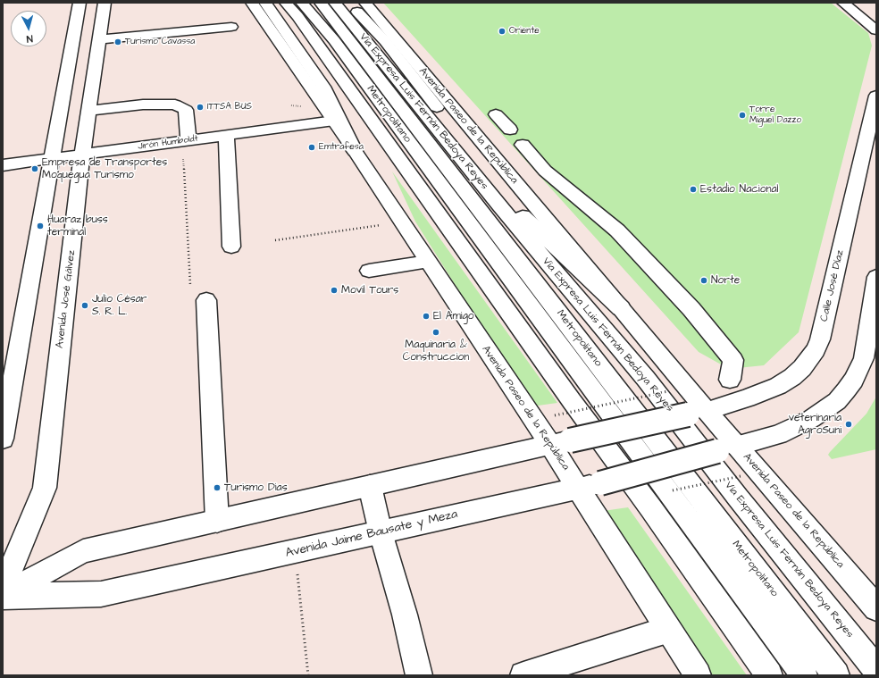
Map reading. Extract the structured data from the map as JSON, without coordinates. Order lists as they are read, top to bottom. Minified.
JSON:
{"streets":{"main road":["Vía Expresa Luis Fernán Bedoya Reyes","Metropolitano","Avenida Paseo de la República","Jirón Humboldt","Calle José Díaz","Avenida José Gálvez","Avenida Jaime Bausate y Meza"]},"crossings":[["Avenida Paseo de la República","Jirón Humboldt"],["Avenida Paseo de la República","Calle José Díaz"],["Avenida Paseo de la República","Avenida Jaime Bausate y Meza"],["Jirón Humboldt","Avenida José Gálvez"],["Calle José Díaz","Avenida Jaime Bausate y Meza"]],"places":["Oriente","Turismo Cavassa","ITTSA BUS","Torre Miguel Dazzo","Emtrafesa","Empresa de Transportes Moquegua Turismo","Estadio Nacional","Huaraz buss terminal","Norte","Movil Tours","Julio César S. R. L.","El Amigo","Maquinaria & Construccion","veterinaria AgroSuni","Turismo Dias"],"north":"bottom"}
